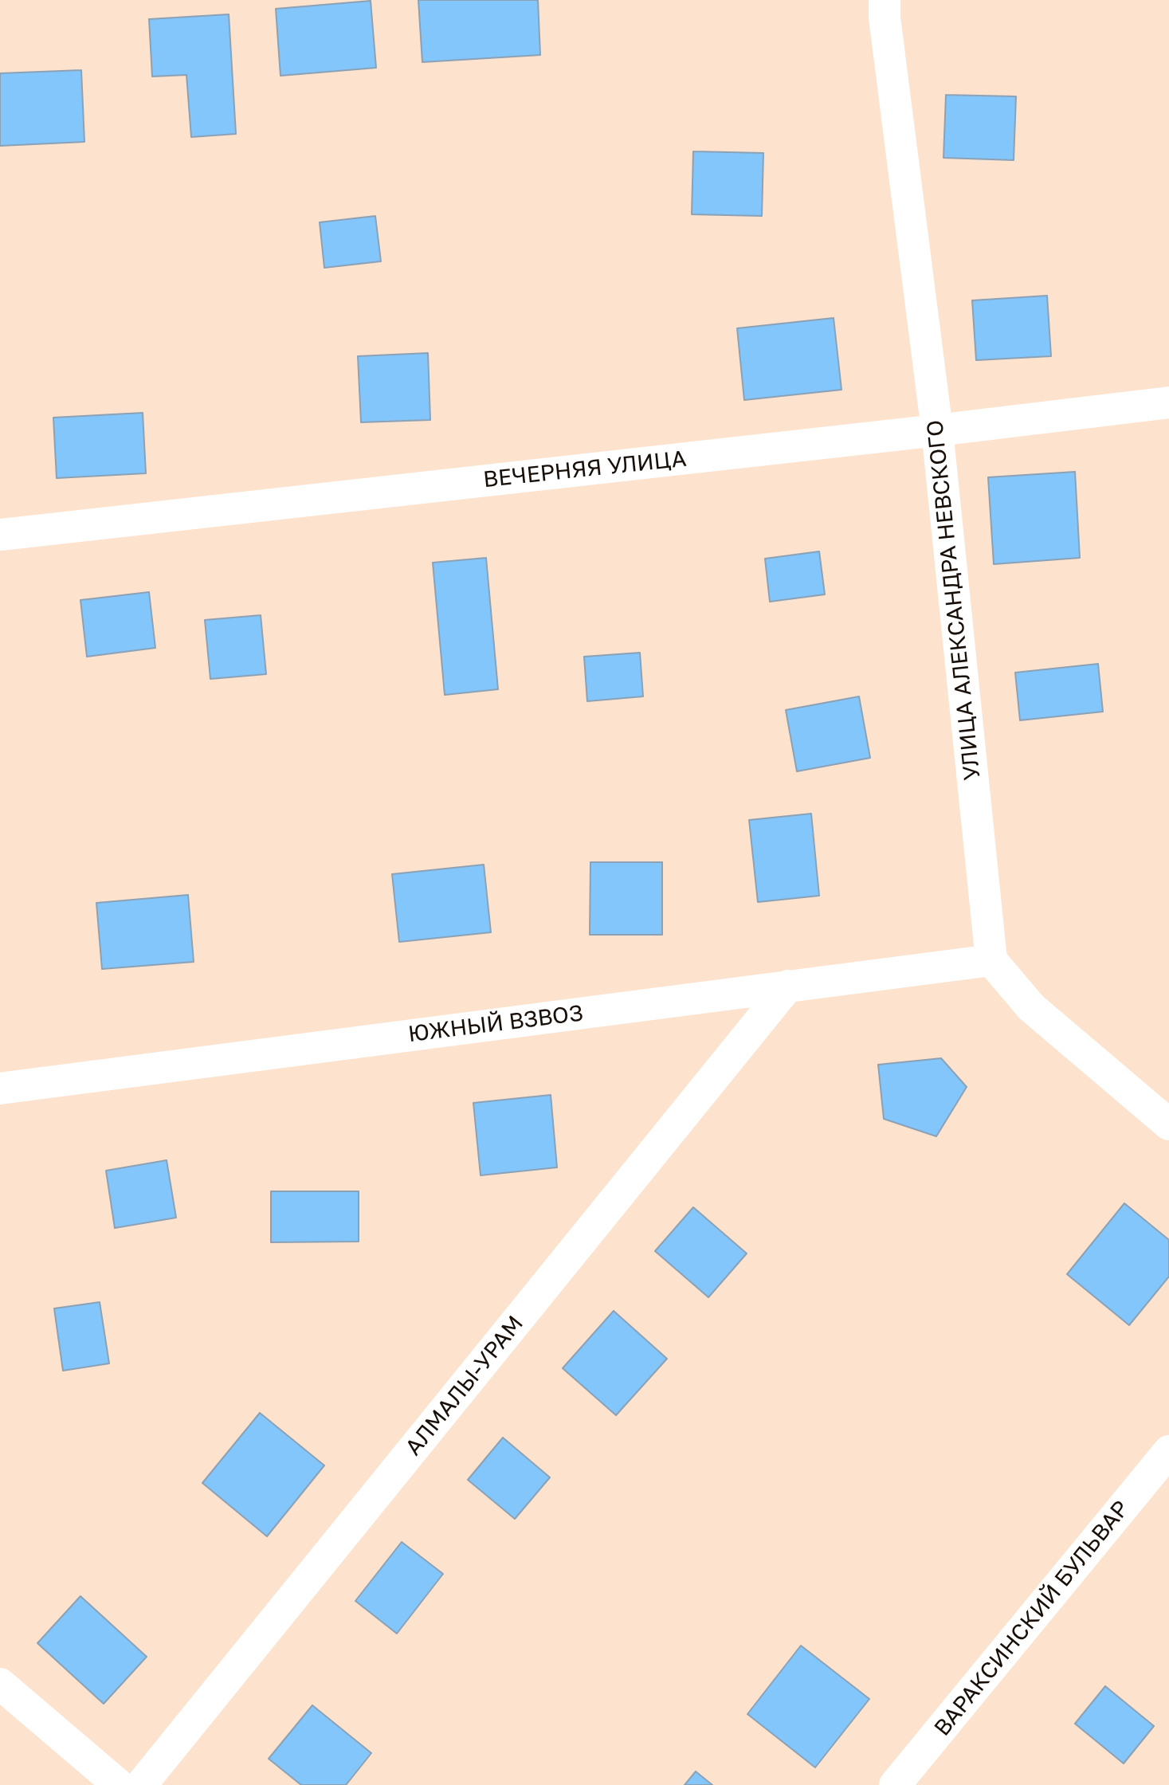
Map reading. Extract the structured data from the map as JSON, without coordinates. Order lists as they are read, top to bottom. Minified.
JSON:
{"streets":{"street":["ВЕЧЕРНЯЯ УЛИЦА","УЛИЦА АЛЕКСАНДРА НЕВСКОГО","ЮЖНЫЙ ВЗВОЗ","АЛМАЛЫ-УРАМ","ВАРАКСИНСКИЙ БУЛЬВАР"]},"crossings":[["ВЕЧЕРНЯЯ УЛИЦА","УЛИЦА АЛЕКСАНДРА НЕВСКОГО"],["УЛИЦА АЛЕКСАНДРА НЕВСКОГО","ЮЖНЫЙ ВЗВОЗ"],["ЮЖНЫЙ ВЗВОЗ","АЛМАЛЫ-УРАМ"]]}
